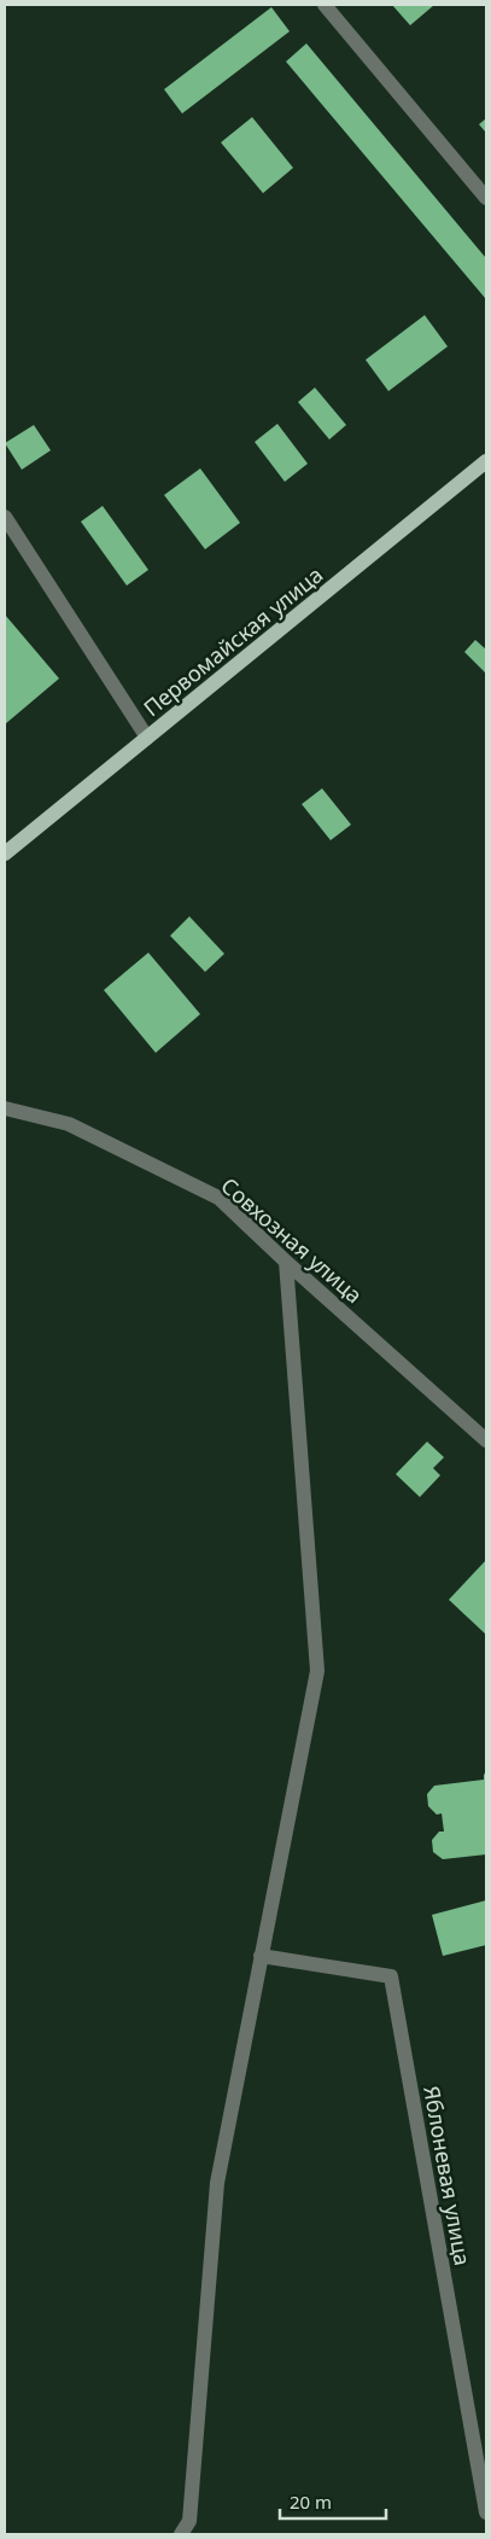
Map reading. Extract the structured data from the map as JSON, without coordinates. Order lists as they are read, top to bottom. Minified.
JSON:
{"streets":{"main road":["Первомайская улица"],"street":["Совхозная улица","Яблоневая улица"]},"scale_bar":"20 m"}
